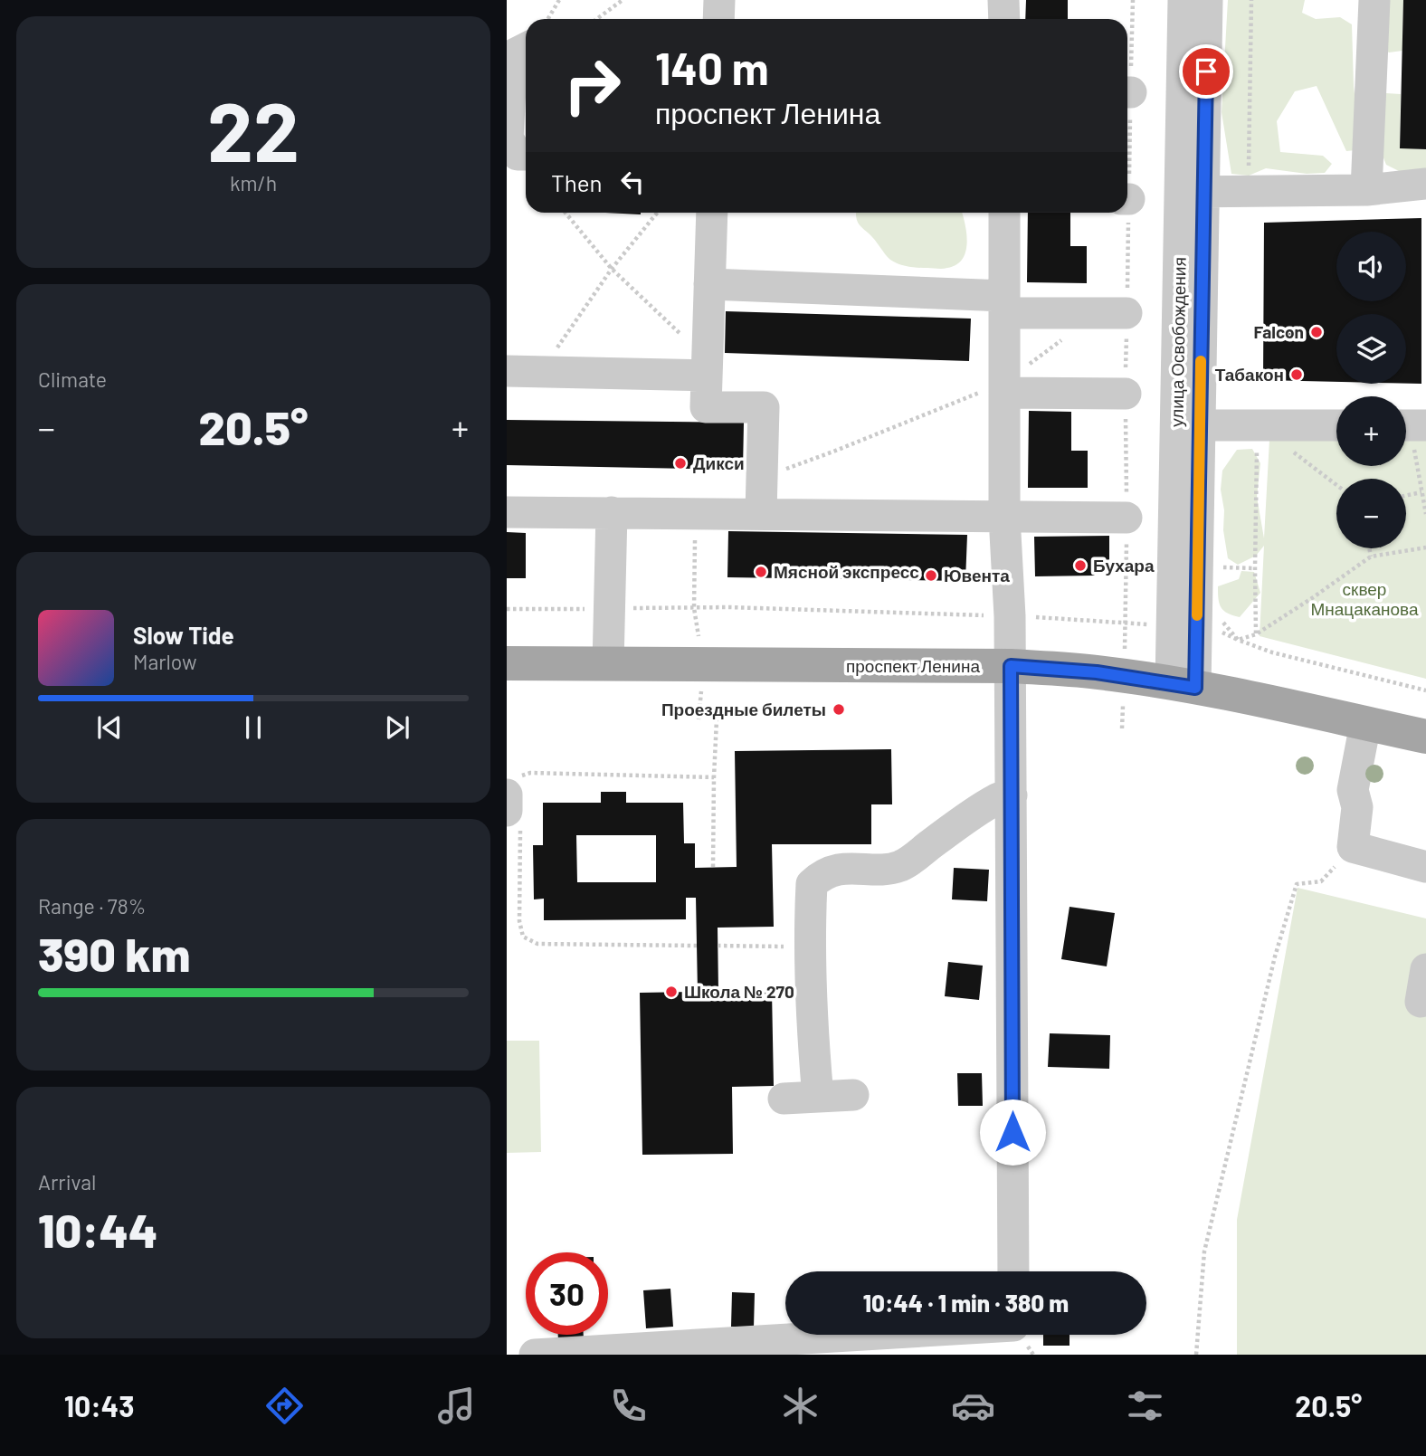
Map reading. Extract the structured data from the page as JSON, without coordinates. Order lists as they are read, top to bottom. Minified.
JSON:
{"streets":{"main road":["проспект Ленина"],"street":["улица Освобождения"]},"crossings":[["улица Освобождения","проспект Ленина"]],"parks":["сквер Мнацаканова"],"places":["Falcon","Табакон","Дикси","Бухара","Мясной экспресс","Ювента","Проездные билеты","Школа № 270"],"page":{"tile":[["22","km/h"],"Climate",["Range · 78%","390 km"],["Arrival","10:44"]],"turn":["140 m","проспект Ленина"],"then":"Then","map_buttons":["+","−"],"heat":["−","20.5°","+"],"song":["Slow Tide","Marlow"],"limit":"30","trip":"10:44 · 1 min · 380 m","tabs":["10:43","20.5°"]}}
